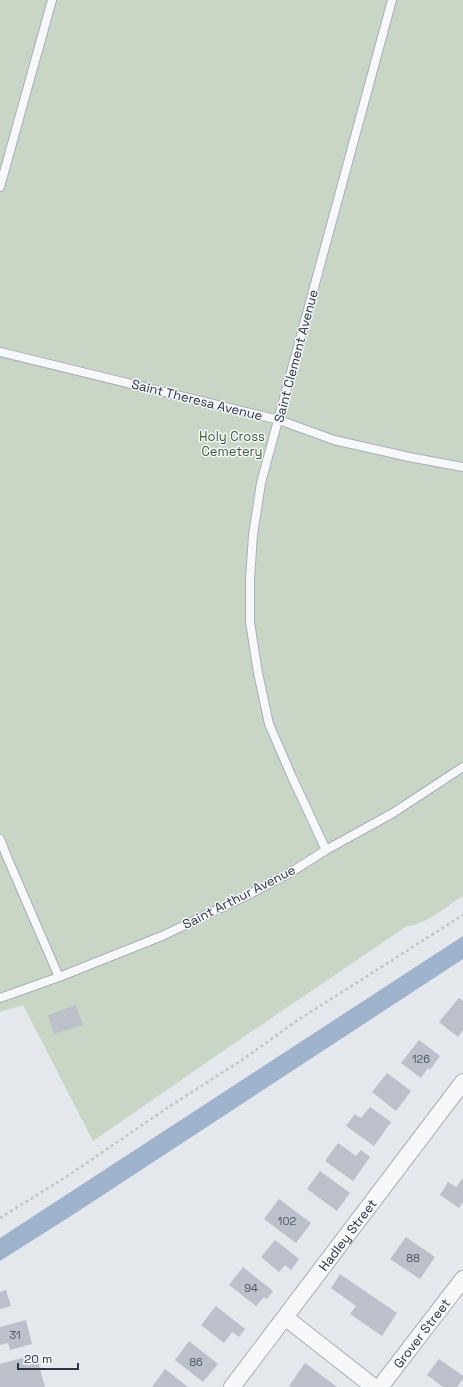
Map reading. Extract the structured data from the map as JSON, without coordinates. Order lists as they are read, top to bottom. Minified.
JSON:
{"streets":{"street":["Hadley Street","Grover Street"],"lane":["Saint Clement Avenue","Saint Theresa Avenue","Saint Arthur Avenue"]},"crossings":[["Saint Clement Avenue","Saint Theresa Avenue"],["Saint Clement Avenue","Saint Arthur Avenue"]],"parks":["Holy Cross Cemetery"],"house_numbers":["126","102","88","94","31","86"],"scale_bar":"20 m"}
